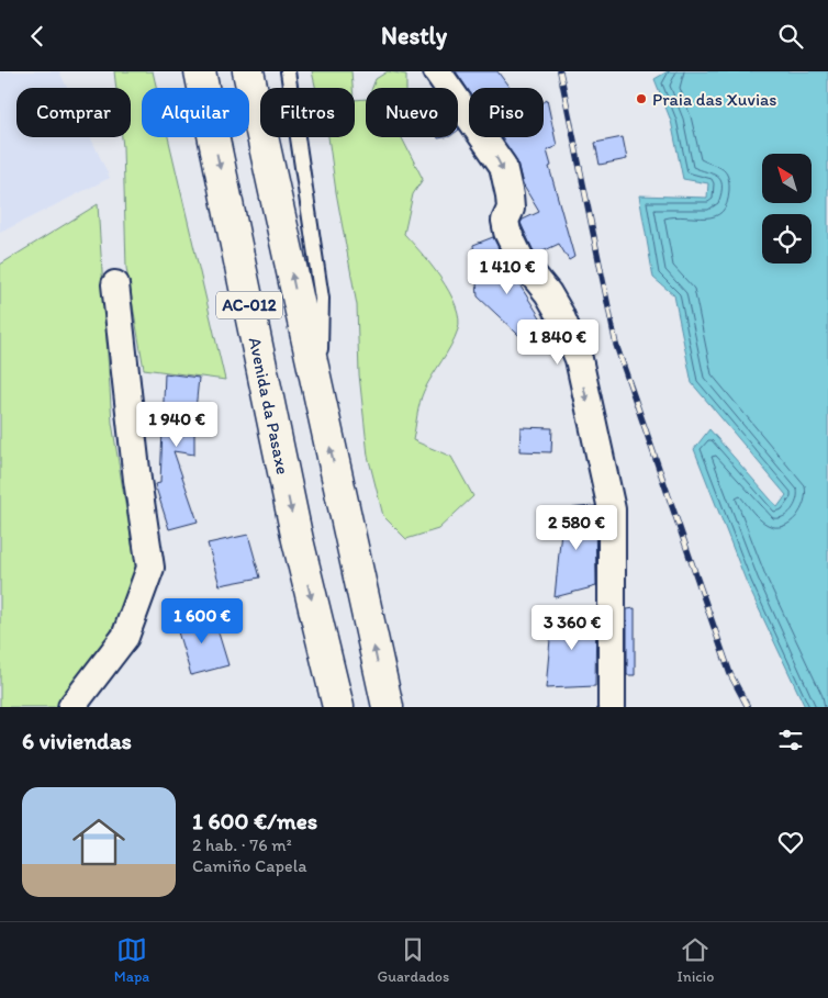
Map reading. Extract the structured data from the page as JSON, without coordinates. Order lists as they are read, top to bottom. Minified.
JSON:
{"streets":{"main road":["AC-012","Avenida da Pasaxe"]},"places":["Praia das Xuvias"],"north":"top left","page":{"header":"Nestly","chip":["Comprar","Alquilar","Filtros","Nuevo","Piso"],"price":["1 410 €","1 840 €","1 940 €","2 580 €","1 600 €","3 360 €"],"heading":"6 viviendas","list":[{"name":"1 600 €/mes","note":"2 hab. · 76 m² · Camiño Capela"}],"tabs":["Mapa","Guardados","Inicio"]}}
